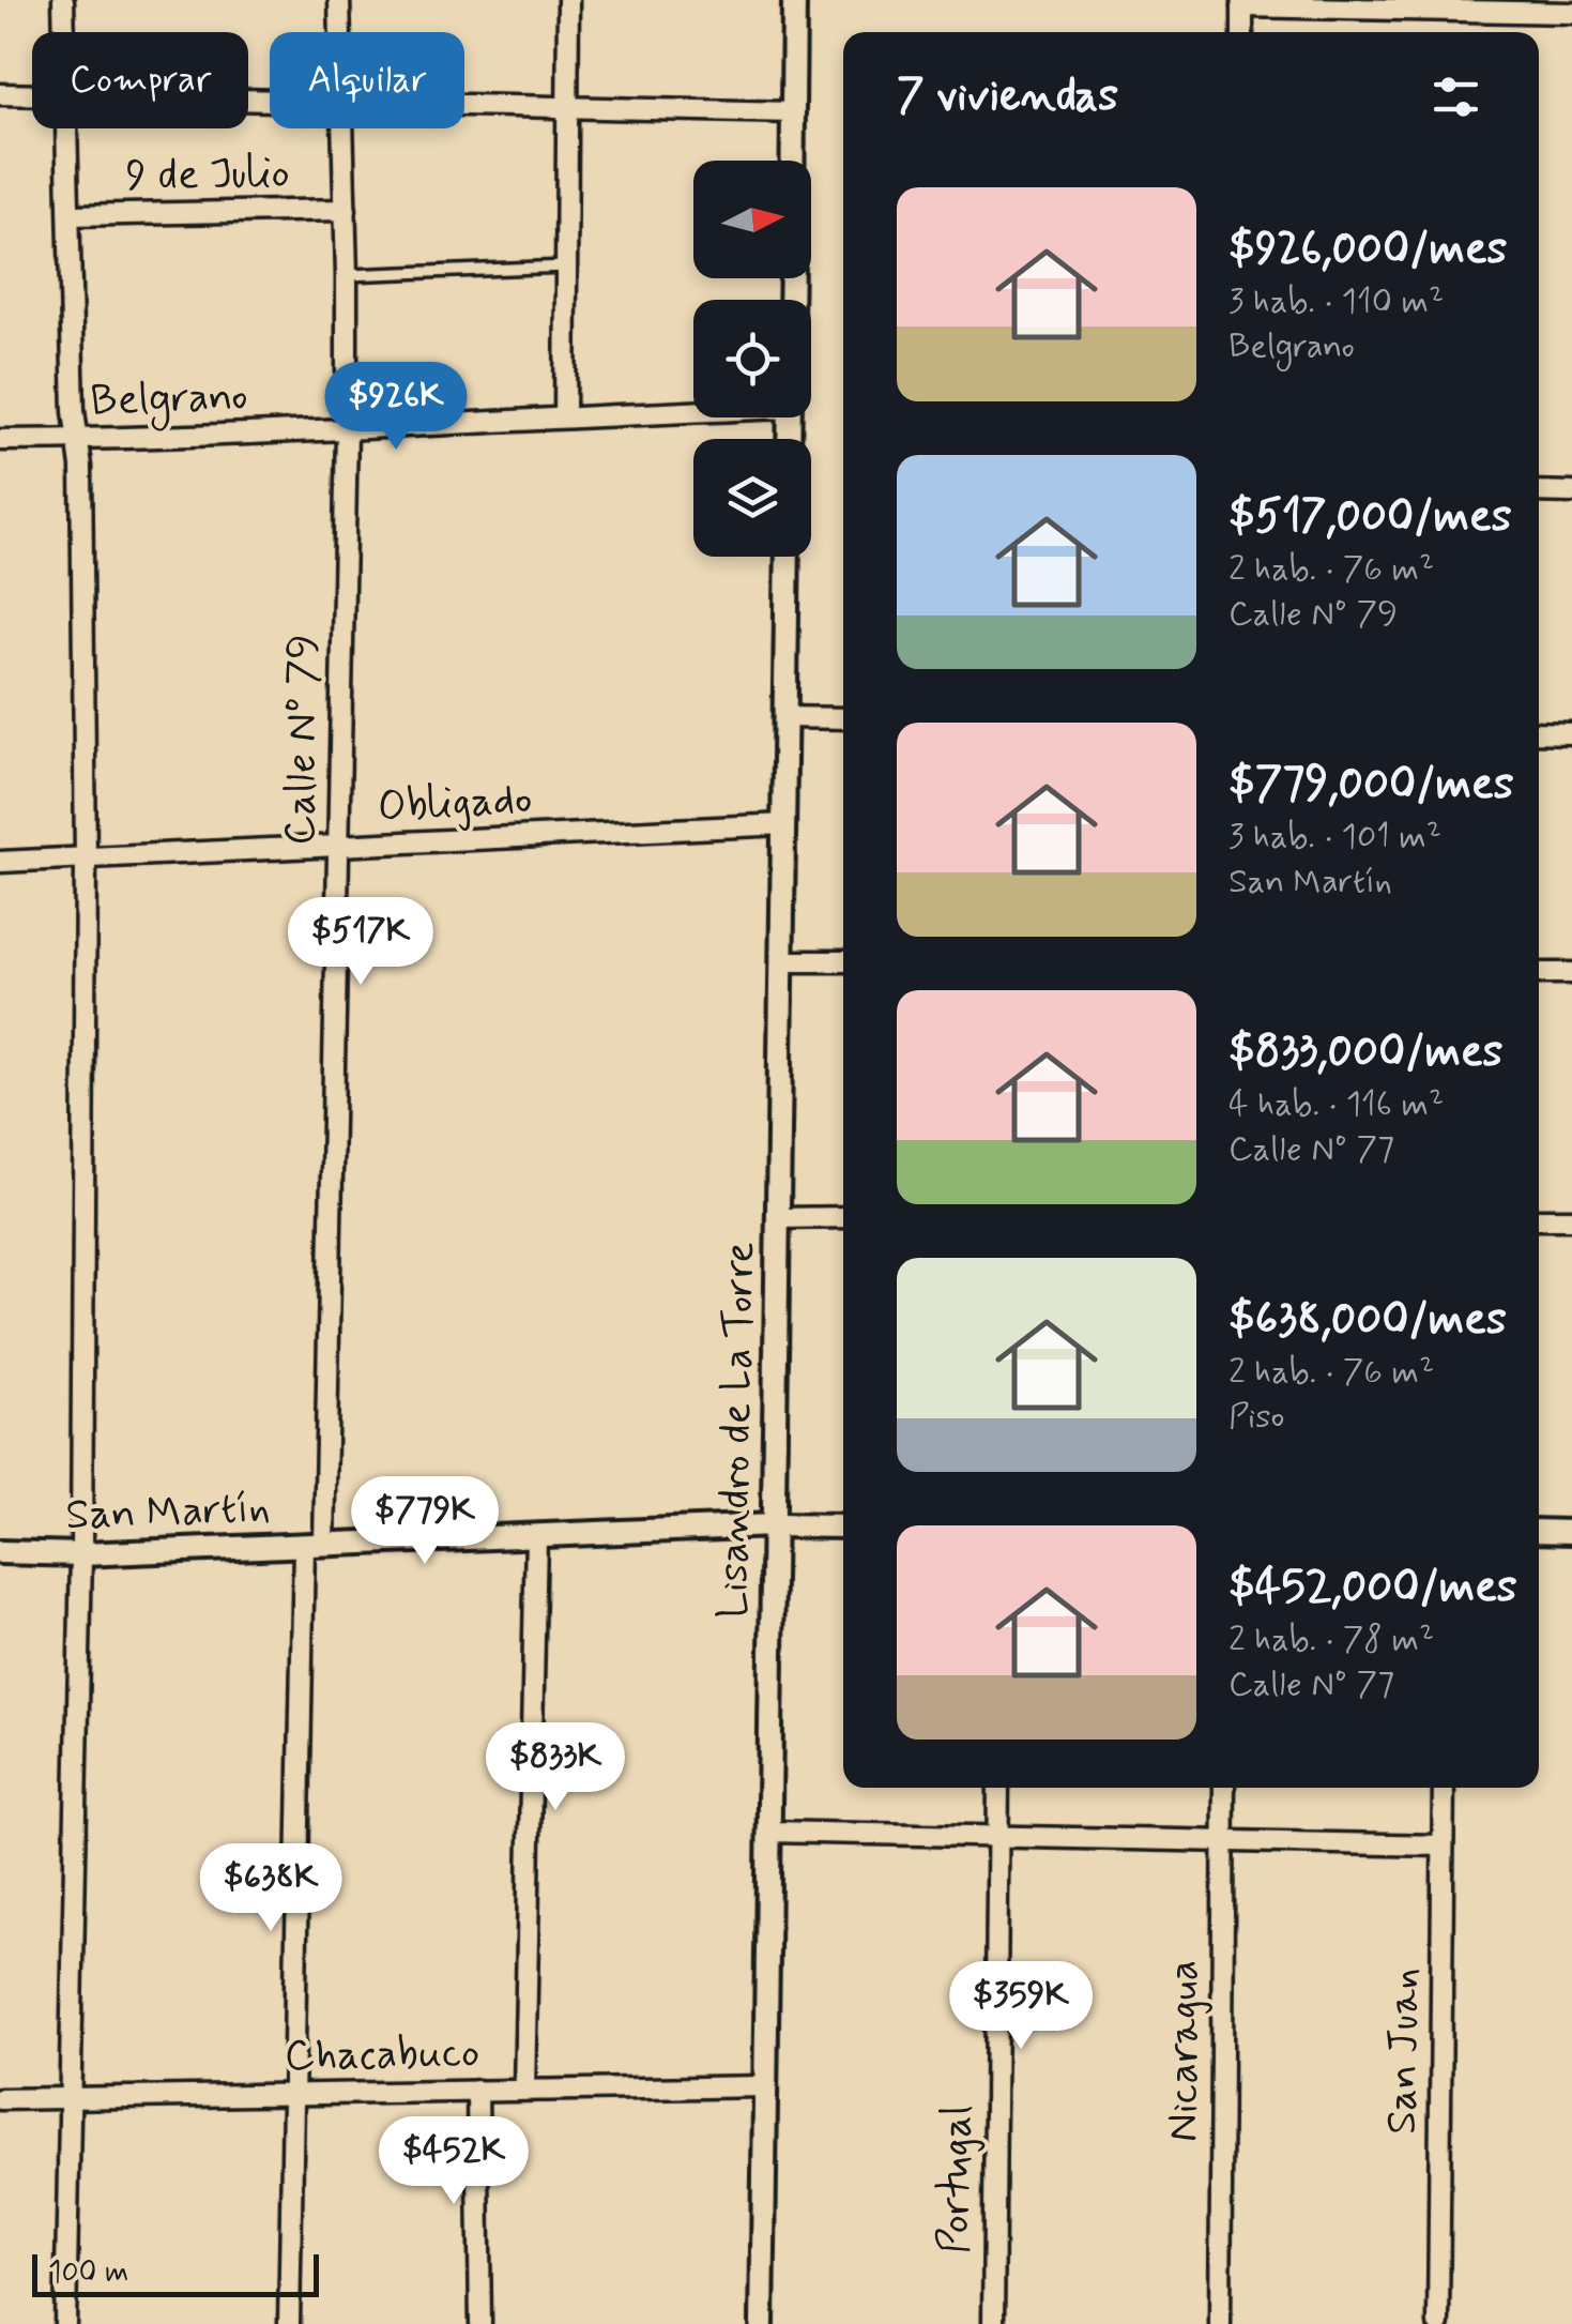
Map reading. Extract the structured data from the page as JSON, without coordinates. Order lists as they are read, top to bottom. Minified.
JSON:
{"streets":{"street":["9 de Julio","Belgrano","Calle Nº 79","Obligado","Lisandro de La Torre","San Martín","Nicaragua","San Juan","Chacabuco","Portugal"]},"crossings":[["9 de Julio","Calle Nº 79"],["Belgrano","Calle Nº 79"],["Calle Nº 79","Obligado"],["Calle Nº 79","San Martín"],["Calle Nº 79","Chacabuco"],["Obligado","Lisandro de La Torre"],["Lisandro de La Torre","San Martín"],["Lisandro de La Torre","Chacabuco"]],"scale_bar":"100 m","north":"right","page":{"chip":["Comprar","Alquilar"],"heading":"7 viviendas","list":[{"name":"$926,000/mes","note":"3 hab. · 110 m² · Belgrano"},{"name":"$517,000/mes","note":"2 hab. · 76 m² · Calle Nº 79"},{"name":"$779,000/mes","note":"3 hab. · 101 m² · San Martín"},{"name":"$833,000/mes","note":"4 hab. · 116 m² · Calle Nº 77"},{"name":"$638,000/mes","note":"2 hab. · 76 m² · Piso"},{"name":"$452,000/mes","note":"2 hab. · 78 m² · Calle Nº 77"}],"price":["$926K","$517K","$779K","$833K","$638K","$359K","$452K"],"scale":"100 m"}}
